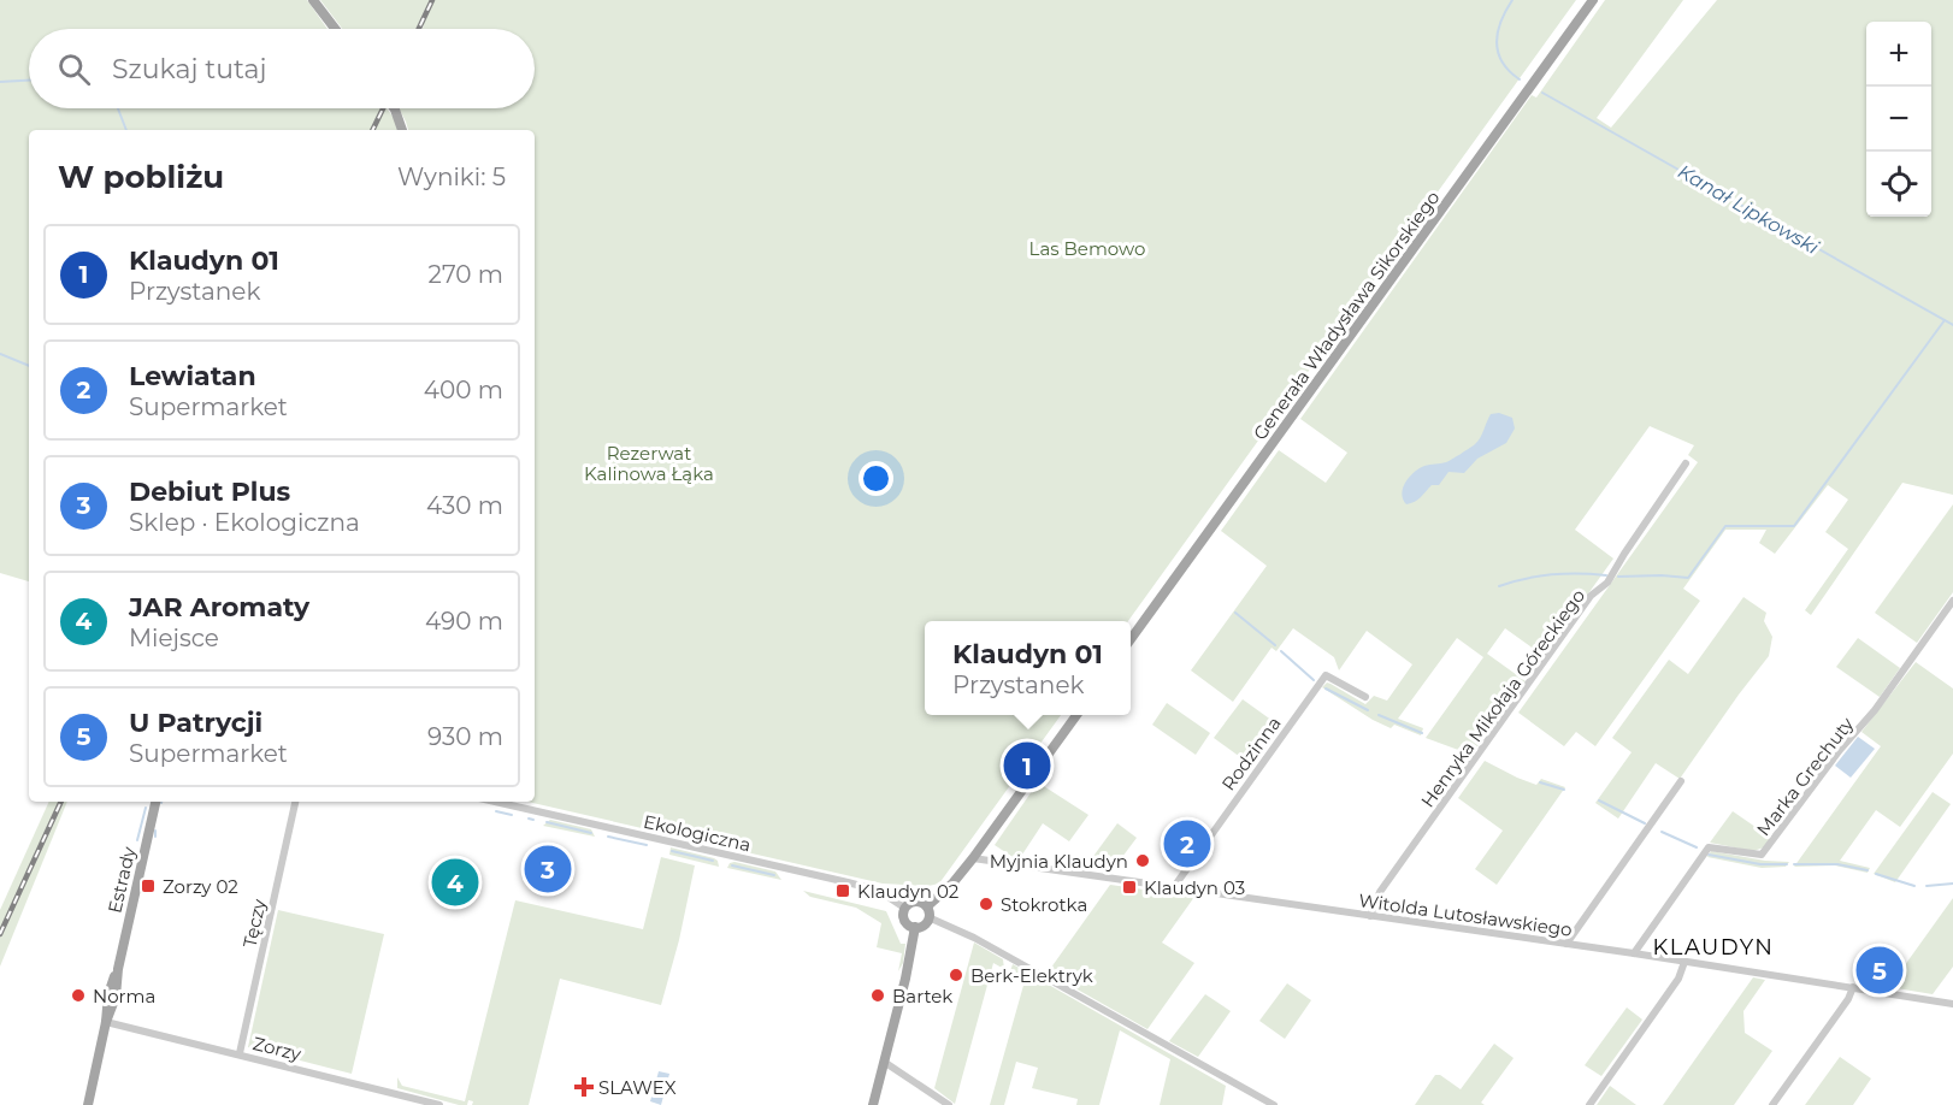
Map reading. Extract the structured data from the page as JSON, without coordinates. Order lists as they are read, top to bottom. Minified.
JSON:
{"streets":{"main road":["Generała Władysława Sikorskiego","Estrady"],"street":["Henryka Mikołaja Góreckiego","Rodzinna","Marka Grechuty","Ekologiczna","Witolda Lutosławskiego","Tęczy","Zorzy"]},"crossings":[["Henryka Mikołaja Góreckiego","Witolda Lutosławskiego"],["Rodzinna","Witolda Lutosławskiego"],["Marka Grechuty","Witolda Lutosławskiego"],["Estrady","Zorzy"],["Tęczy","Zorzy"]],"districts":["KLAUDYN"],"water":["Kanał Lipkowski"],"parks":["Las Bemowo","Rezerwat Kalinowa Łąka"],"places":{"other":["Myjnia Klaudyn","Stokrotka","Berk-Elektryk","Norma","Bartek"],"transit":["Zorzy 02","Klaudyn 03","Klaudyn 02"],"health":["SLAWEX"]},"page":{"map_buttons":["+","−"],"search":"Szukaj tutaj","heading":["W pobliżu","Wyniki: 5"],"list":[{"mark":"1","name":"Klaudyn 01","note":"Przystanek","value":"270 m"},{"mark":"2","name":"Lewiatan","note":"Supermarket","value":"400 m"},{"mark":"3","name":"Debiut Plus","note":"Sklep · Ekologiczna","value":"430 m"},{"mark":"4","name":"JAR Aromaty","note":"Miejsce","value":"490 m"},{"mark":"5","name":"U Patrycji","note":"Supermarket","value":"930 m"}],"popup":["Klaudyn 01","Przystanek"],"pins":["1","2","3","4","5"]}}
